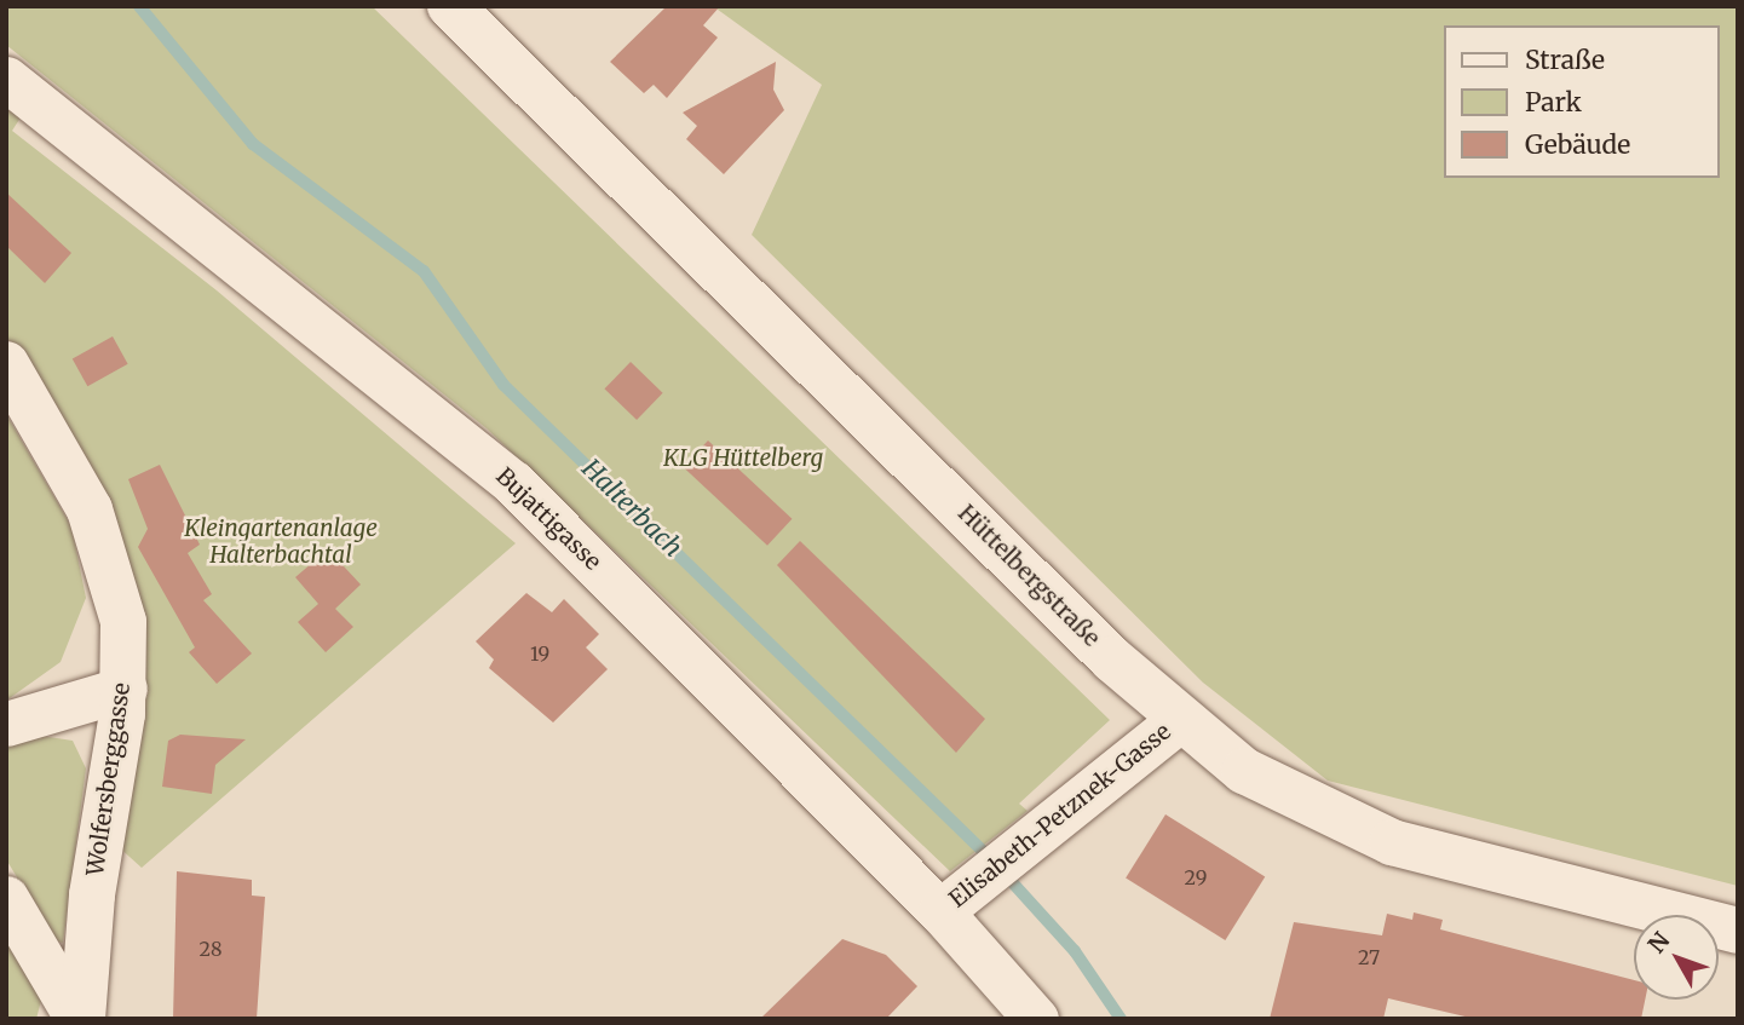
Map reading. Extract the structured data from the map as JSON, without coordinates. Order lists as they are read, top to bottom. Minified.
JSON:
{"streets":{"main road":["Hüttelbergstraße","Wolfersberggasse"],"street":["Bujattigasse","Elisabeth-Petznek-Gasse"]},"crossings":[["Bujattigasse","Elisabeth-Petznek-Gasse"],["Hüttelbergstraße","Elisabeth-Petznek-Gasse"]],"water":["Halterbach"],"parks":["KLG Hüttelberg","Kleingartenanlage Halterbachtal"],"house_numbers":["19","29","28","27"],"legend":["Straße","Park","Gebäude"],"north":"top left"}
